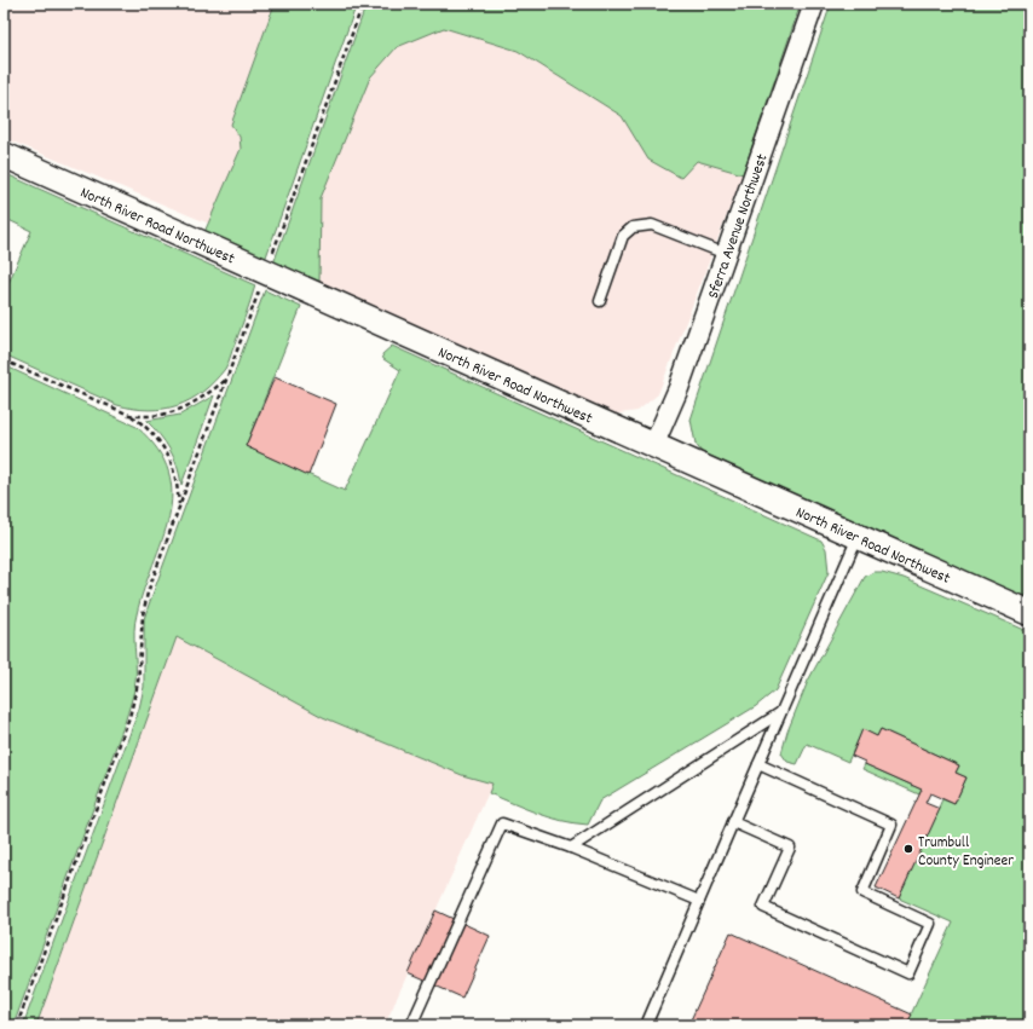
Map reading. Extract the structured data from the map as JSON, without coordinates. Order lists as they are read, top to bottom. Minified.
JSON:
{"streets":{"street":["North River Road Northwest","Sferra Avenue Northwest"]},"crossings":[["North River Road Northwest","Sferra Avenue Northwest"]],"places":["Trumbull County Engineer"]}
